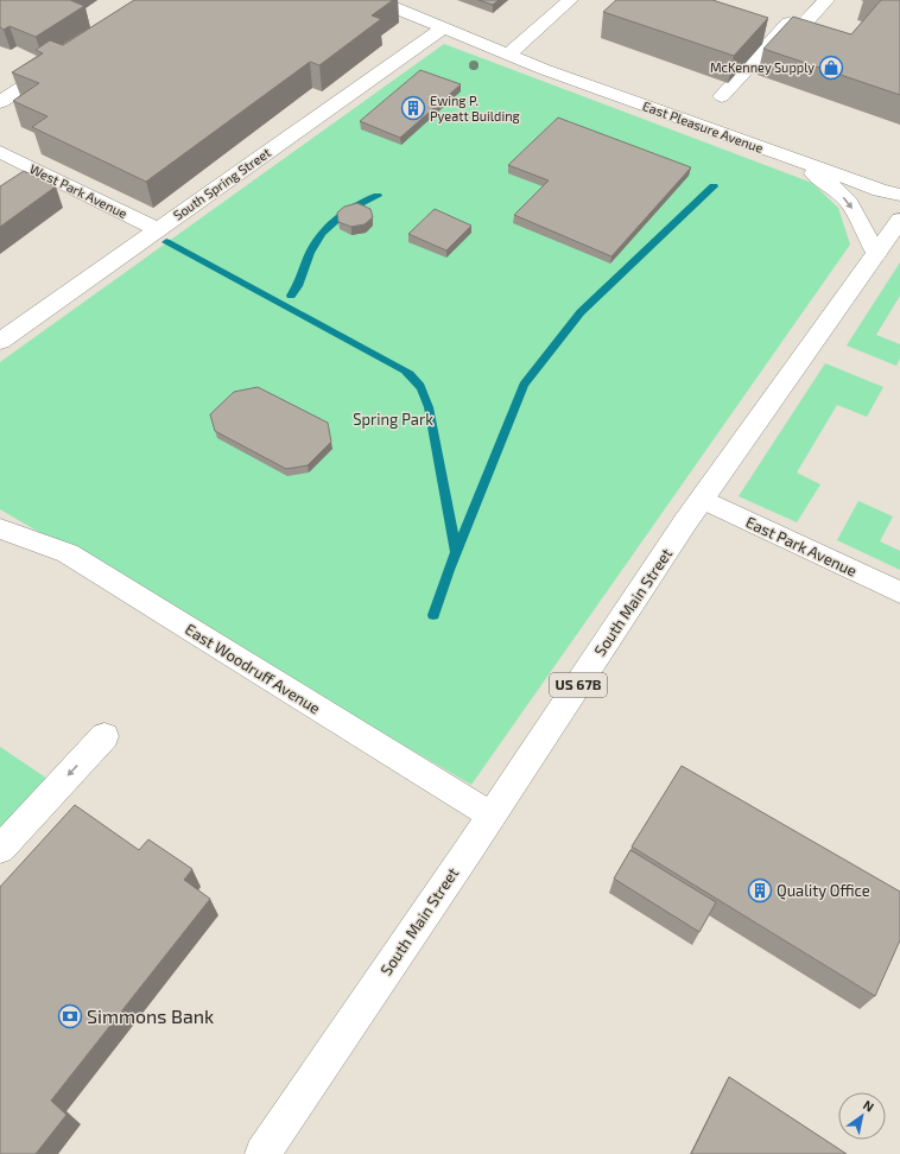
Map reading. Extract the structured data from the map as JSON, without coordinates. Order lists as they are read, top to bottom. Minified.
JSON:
{"streets":{"street":["East Pleasure Avenue","South Spring Street","West Park Avenue","East Park Avenue","South Main Street","East Woodruff Avenue","US 67B"]},"crossings":[["East Pleasure Avenue","South Spring Street"],["South Spring Street","West Park Avenue"],["East Park Avenue","South Main Street"],["South Main Street","East Woodruff Avenue"]],"parks":["Spring Park"],"places":{"shop":["McKenney Supply"],"building":["Ewing P. Pyeatt Building","Quality Office"],"bank":["Simmons Bank"]},"north":"top right"}
